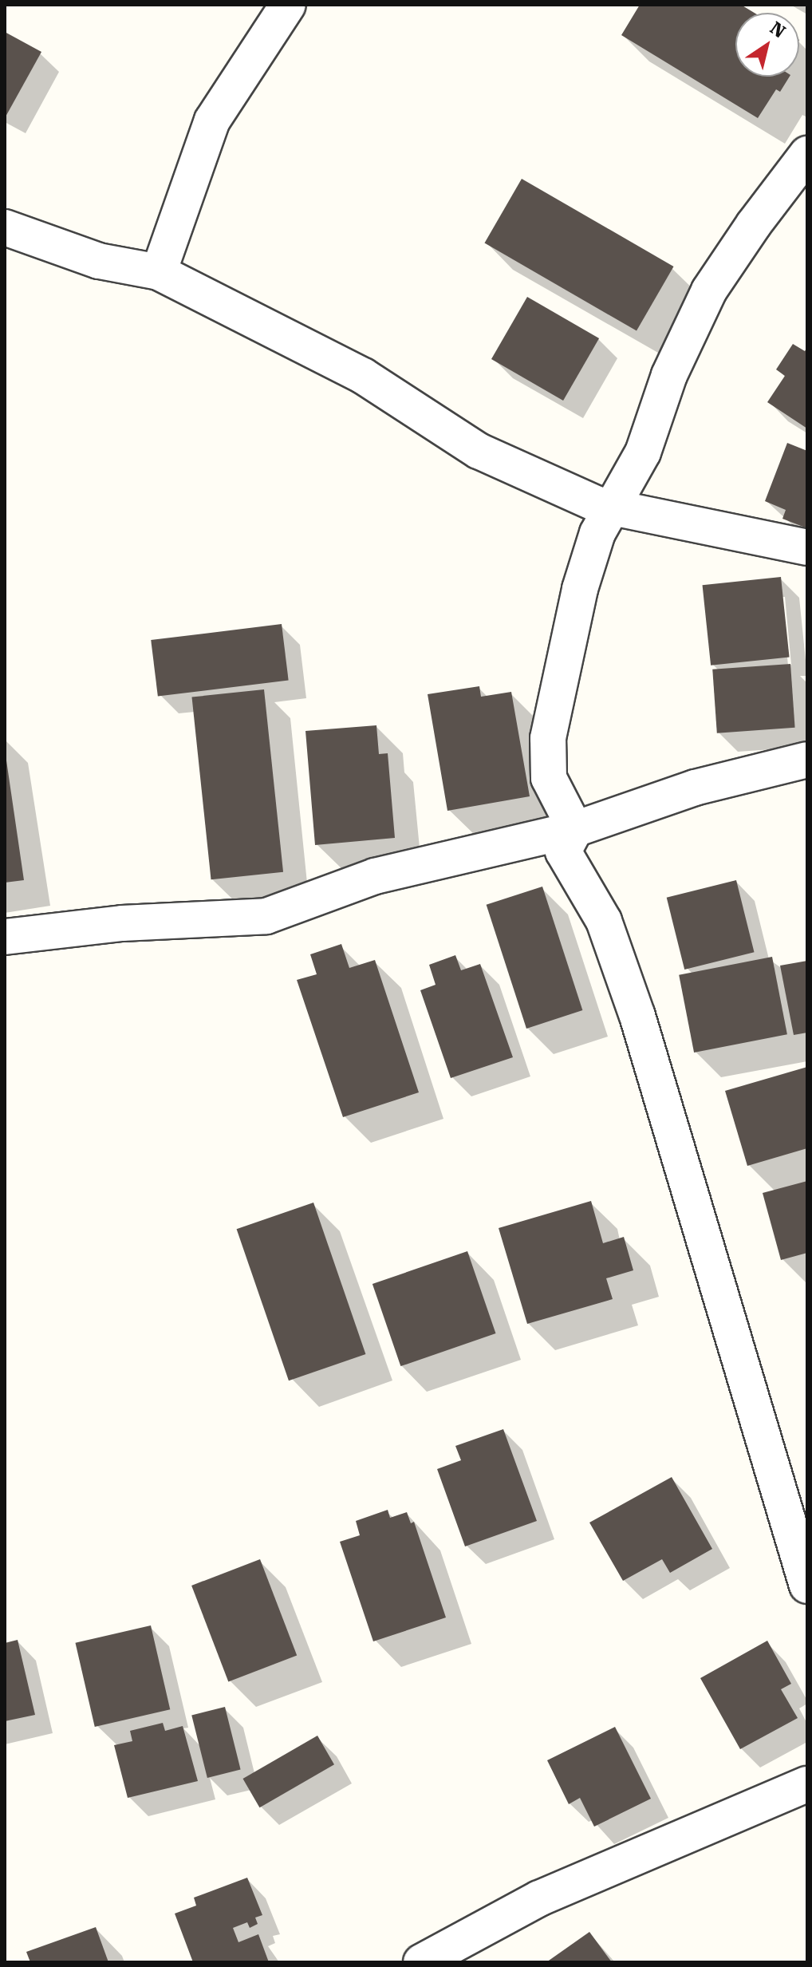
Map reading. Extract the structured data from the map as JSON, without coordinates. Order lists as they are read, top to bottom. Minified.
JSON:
{"north":"top right"}
